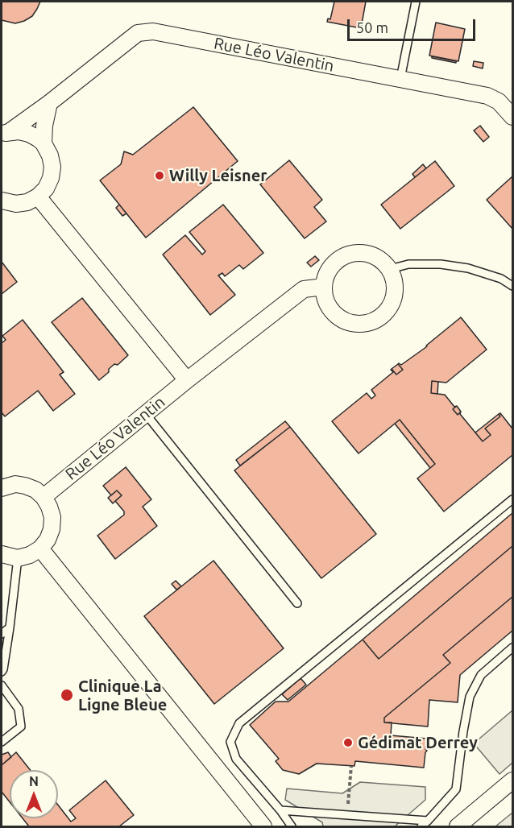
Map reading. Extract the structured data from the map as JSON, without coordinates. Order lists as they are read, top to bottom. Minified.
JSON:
{"streets":{"street":["Rue Léo Valentin"]},"places":["Willy Leisner","Clinique La Ligne Bleue","Gédimat Derrey"],"scale_bar":"50 m","north":"top"}
